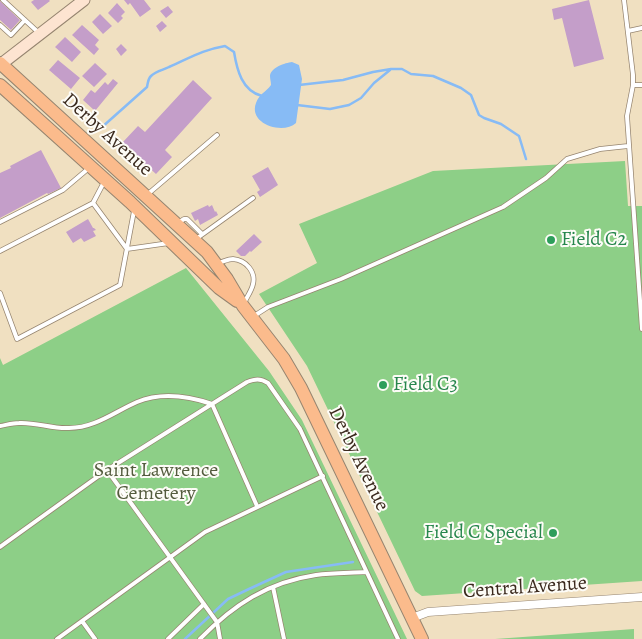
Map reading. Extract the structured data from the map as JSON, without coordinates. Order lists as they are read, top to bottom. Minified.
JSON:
{"streets":{"highway":["Derby Avenue"],"street":["Central Avenue"]},"crossings":[["Derby Avenue","Central Avenue"]],"parks":["Saint Lawrence Cemetery"],"places":["Field C2","Field C3","Field C Special"]}
